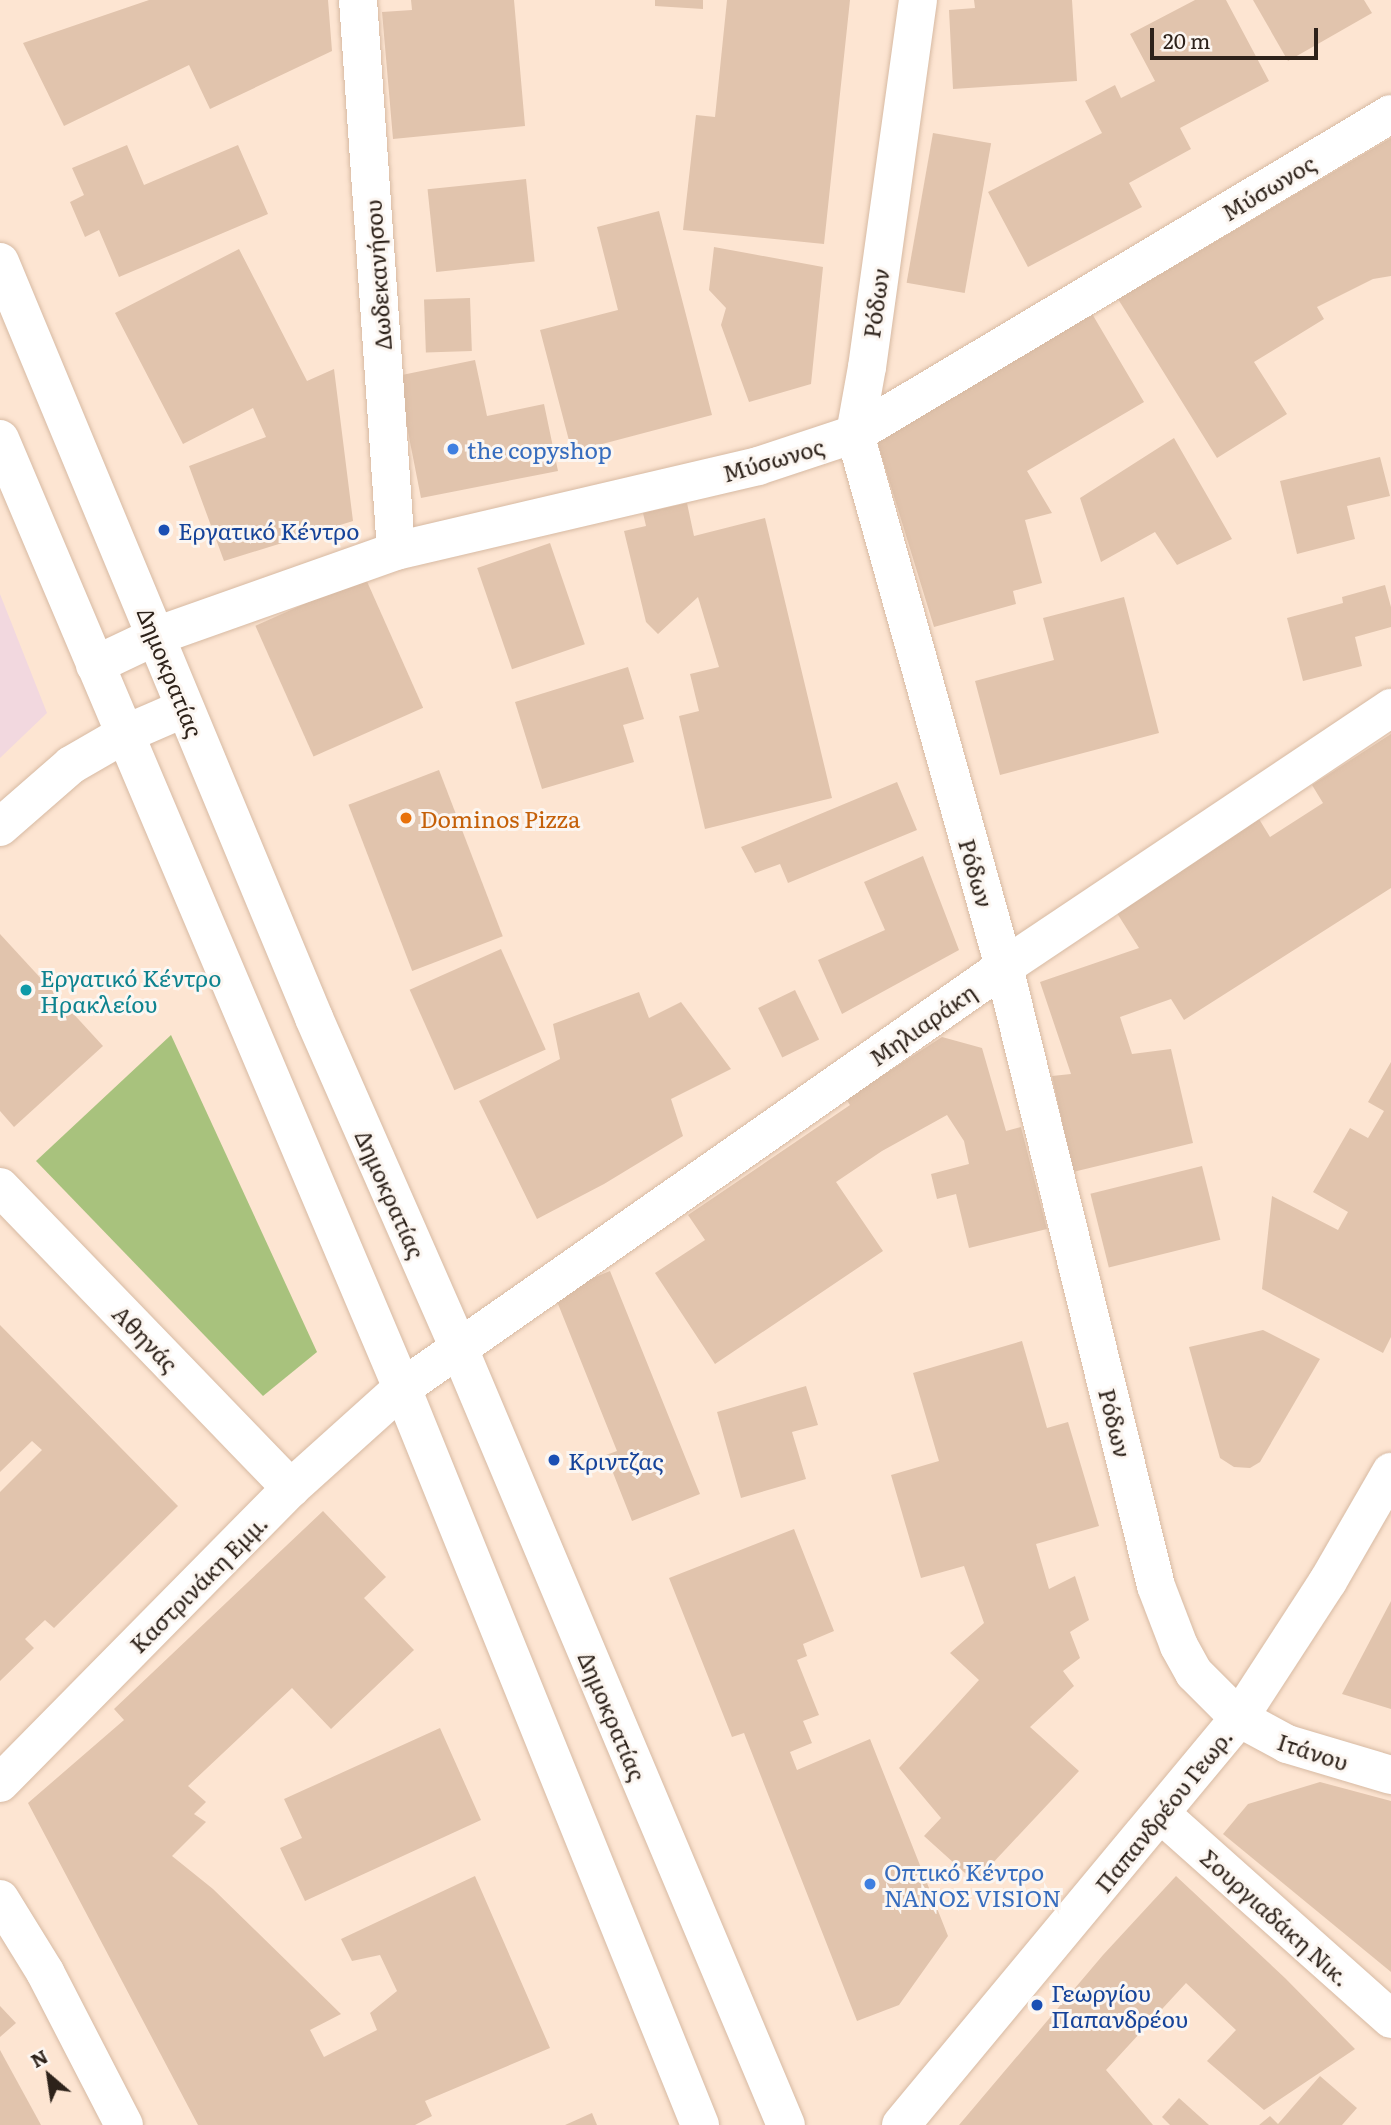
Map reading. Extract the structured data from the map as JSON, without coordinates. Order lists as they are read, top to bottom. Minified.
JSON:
{"streets":{"street":["Μύσωνος","Δωδεκανήσου","Ρόδων","Δημοκρατίας","Μηλιαράκη","Αθηνάς","Καστρινάκη Εμμ.","Ιτάνου","Παπανδρέου Γεωρ.","Σουργιαδάκη Νικ."]},"crossings":[["Μύσωνος","Δωδεκανήσου"],["Μύσωνος","Ρόδων"],["Μύσωνος","Δημοκρατίας"],["Ρόδων","Μηλιαράκη"],["Ρόδων","Ιτάνου"],["Ρόδων","Παπανδρέου Γεωρ."],["Δημοκρατίας","Μηλιαράκη"],["Μηλιαράκη","Καστρινάκη Εμμ."],["Αθηνάς","Καστρινάκη Εμμ."],["Ιτάνου","Παπανδρέου Γεωρ."],["Παπανδρέου Γεωρ.","Σουργιαδάκη Νικ."]],"places":["the copyshop","Εργατικό Κέντρο","Dominos Pizza","Εργατικό Κέντρο Ηρακλείου","Κριντζας","Οπτικό Κέντρο ΝΑΝΟΣ VISION","Γεωργίου Παπανδρέου"],"scale_bar":"20 m","north":"top left"}
